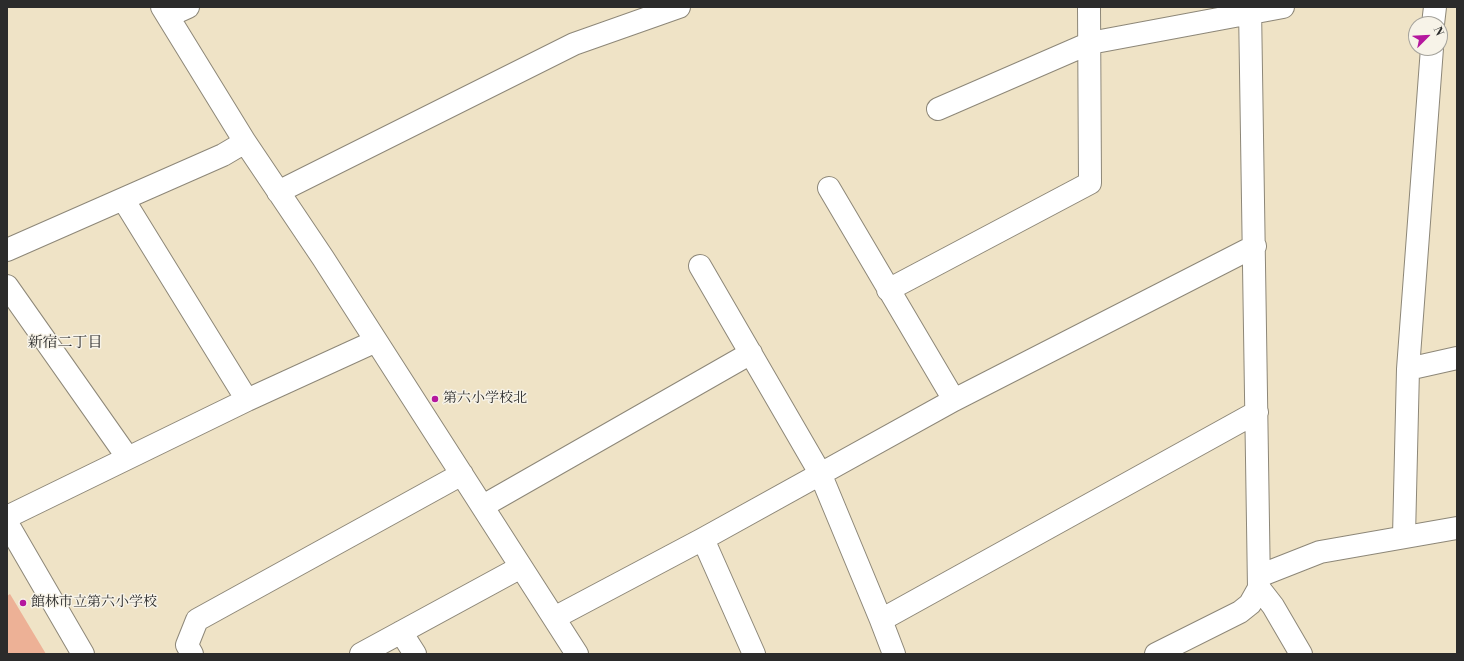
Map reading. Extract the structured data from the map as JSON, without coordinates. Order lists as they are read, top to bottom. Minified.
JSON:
{"districts":["新宿二丁目"],"places":["第六小学校北","館林市立第六小学校"],"north":"top right"}
